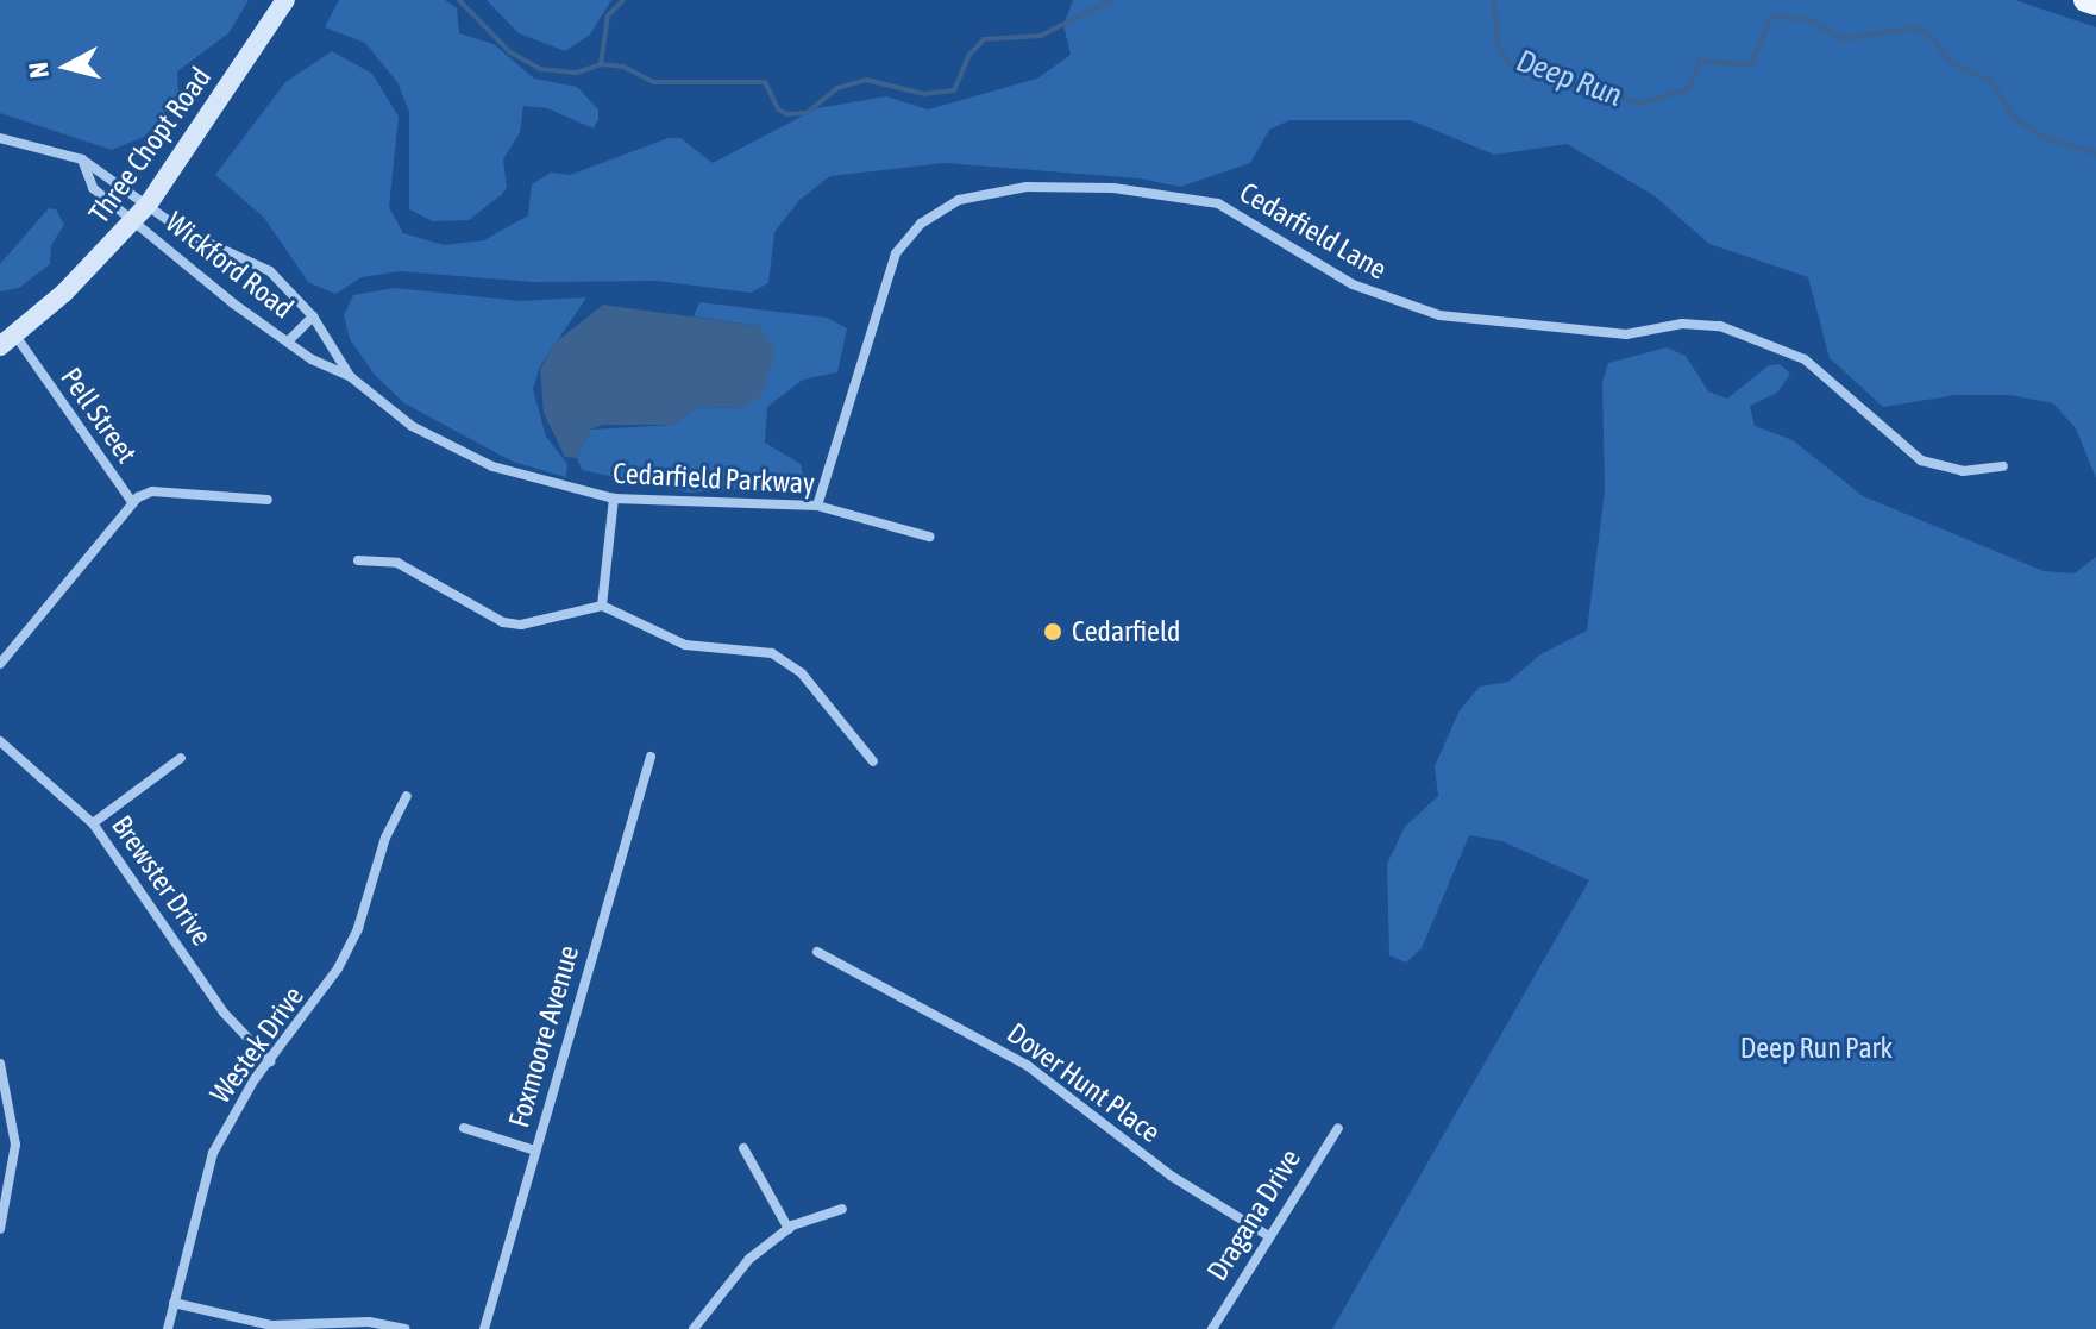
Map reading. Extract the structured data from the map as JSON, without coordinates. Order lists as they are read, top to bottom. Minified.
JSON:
{"streets":{"main road":["Three Chopt Road"],"street":["Cedarfield Lane","Wickford Road","Pell Street","Cedarfield Parkway","Brewster Drive","Foxmoore Avenue","Westek Drive","Dover Hunt Place","Dragana Drive"]},"crossings":[["Three Chopt Road","Wickford Road"],["Three Chopt Road","Pell Street"],["Cedarfield Lane","Cedarfield Parkway"],["Wickford Road","Cedarfield Parkway"],["Brewster Drive","Westek Drive"],["Dover Hunt Place","Dragana Drive"]],"water":["Deep Run"],"parks":["Deep Run Park"],"places":["Cedarfield"],"north":"left"}
